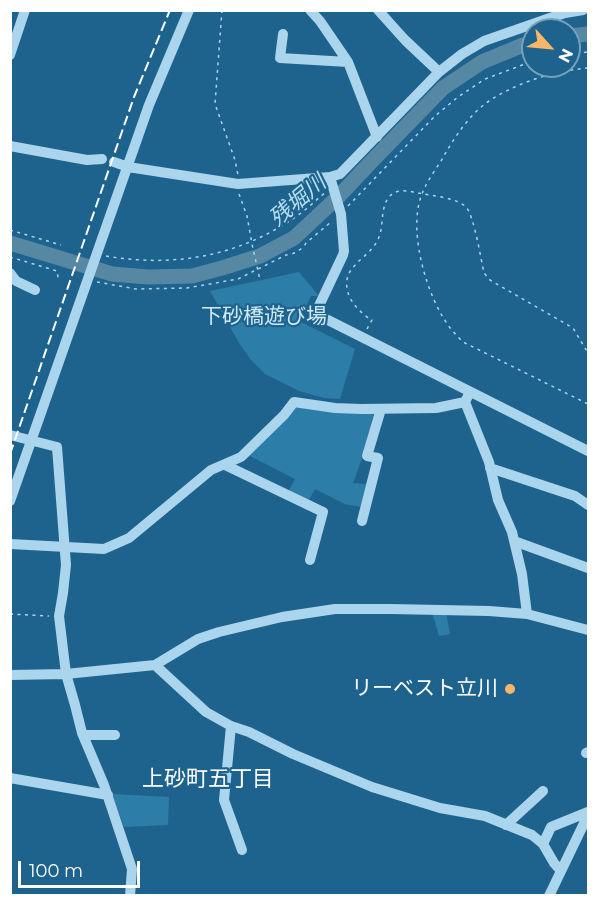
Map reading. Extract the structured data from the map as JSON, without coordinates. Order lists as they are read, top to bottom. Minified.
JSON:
{"districts":["上砂町五丁目"],"water":["残堀川"],"parks":["下砂橋遊び場"],"places":["リーベスト立川"],"scale_bar":"100 m","north":"bottom right"}
